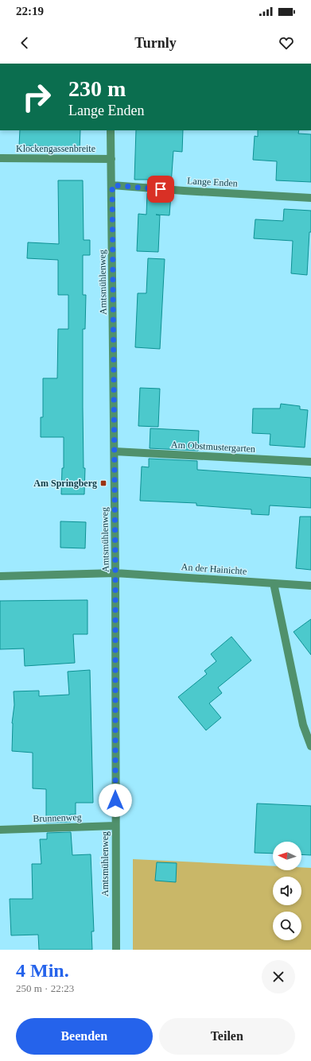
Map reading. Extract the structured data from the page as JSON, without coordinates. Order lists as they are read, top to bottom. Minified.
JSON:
{"streets":{"street":["Klockengassenbreite","Lange Enden","Amtsmühlenweg","Am Obstmustergarten","An der Hainichte","Brunnenweg"]},"crossings":[["Klockengassenbreite","Amtsmühlenweg"],["Lange Enden","Amtsmühlenweg"],["Amtsmühlenweg","Am Obstmustergarten"],["Amtsmühlenweg","An der Hainichte"],["Amtsmühlenweg","Brunnenweg"]],"places":{"transit":["Am Springberg"]},"north":"left","page":{"status":"22:19","header":"Turnly","turn":["230 m","Lange Enden"],"heading":["4 Min.","250 m · 22:23"],"buttons":["Beenden","Teilen"]}}
